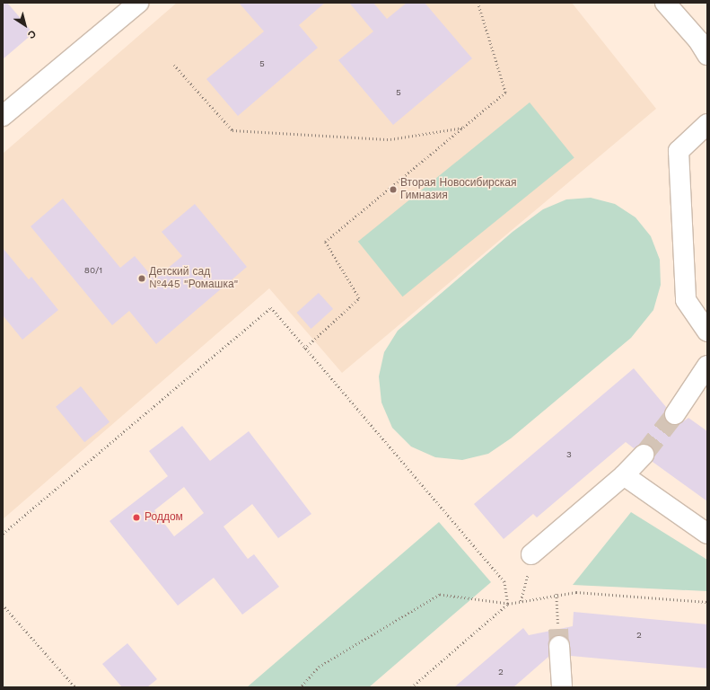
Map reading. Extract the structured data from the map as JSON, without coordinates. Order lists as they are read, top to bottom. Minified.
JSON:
{"places":["Вторая Новосибирская Гимназия","Детский сад №445 \"Ромашка\"","Роддом"],"house_numbers":["5","5","80/1","3","2","2"],"north":"bottom right"}
